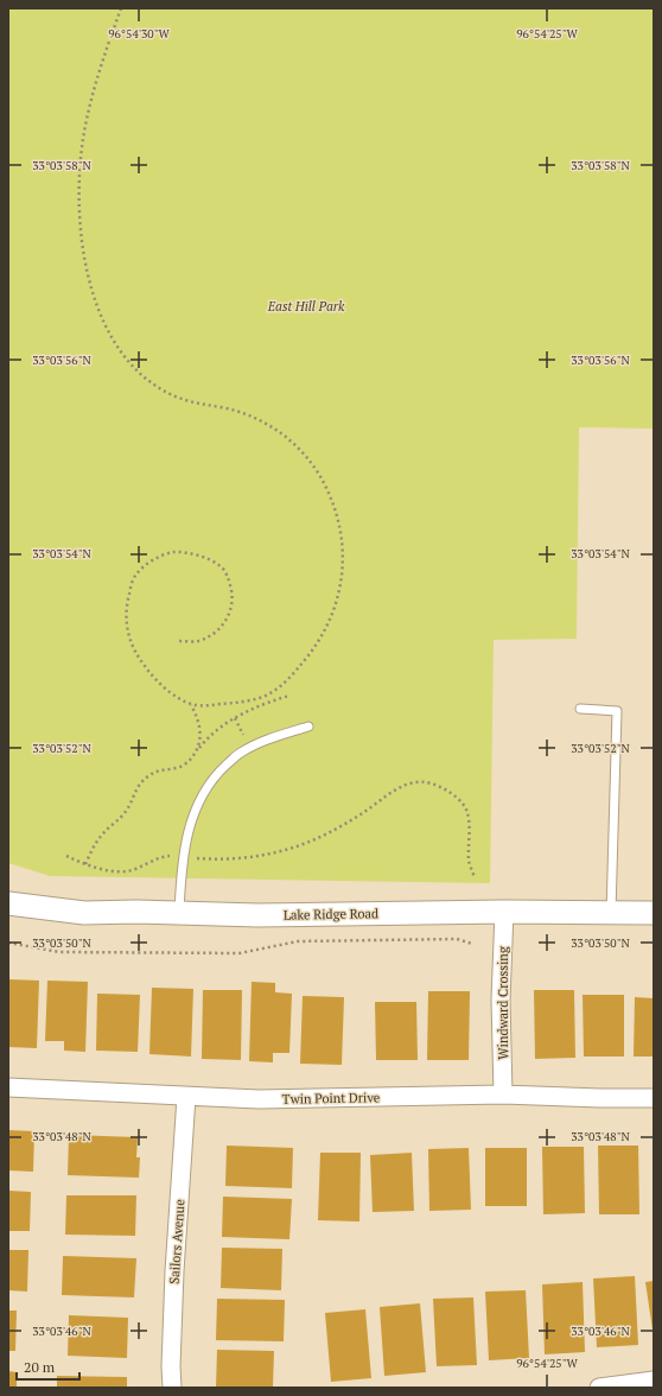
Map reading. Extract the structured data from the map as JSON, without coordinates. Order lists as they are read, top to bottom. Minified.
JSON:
{"streets":{"street":["Lake Ridge Road","Windward Crossing","Twin Point Drive","Sailors Avenue"]},"crossings":[["Lake Ridge Road","Windward Crossing"],["Windward Crossing","Twin Point Drive"],["Twin Point Drive","Sailors Avenue"]],"parks":["East Hill Park"],"scale_bar":"20 m","coordinates":["96°54'30\"W","96°54'25\"W","33°03'58\"N","33°03'56\"N","33°03'54\"N","33°03'52\"N","33°03'50\"N","33°03'48\"N","33°03'46\"N"]}
